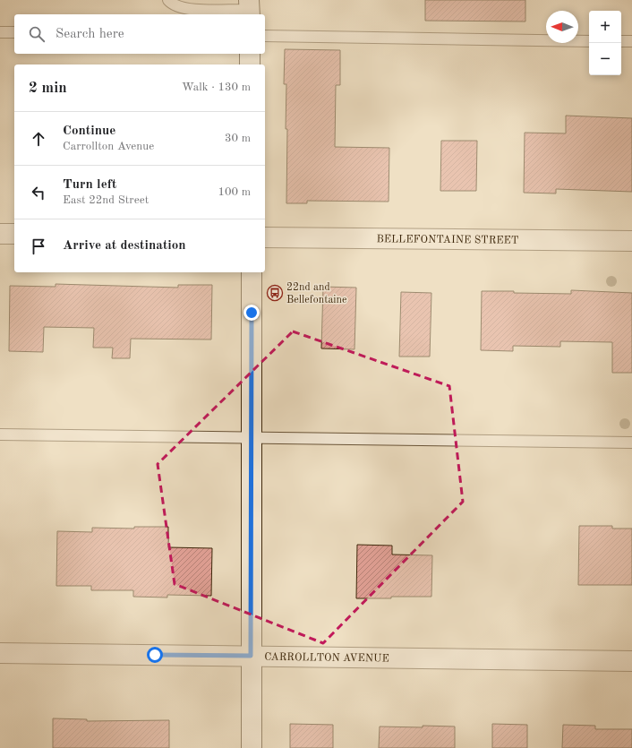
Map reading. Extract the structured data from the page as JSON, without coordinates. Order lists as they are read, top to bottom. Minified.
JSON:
{"streets":{"street":["BELLEFONTAINE STREET","CARROLLTON AVENUE"]},"places":{"bus stop":["22nd and Bellefontaine"]},"north":"left","page":{"map_buttons":["+","−"],"search":"Search here","heading":["2 min","Walk · 130 m"],"list":[["Continue","Carrollton Avenue","30 m"],["Turn left","East 22nd Street","100 m"],"Arrive at destination"]}}
